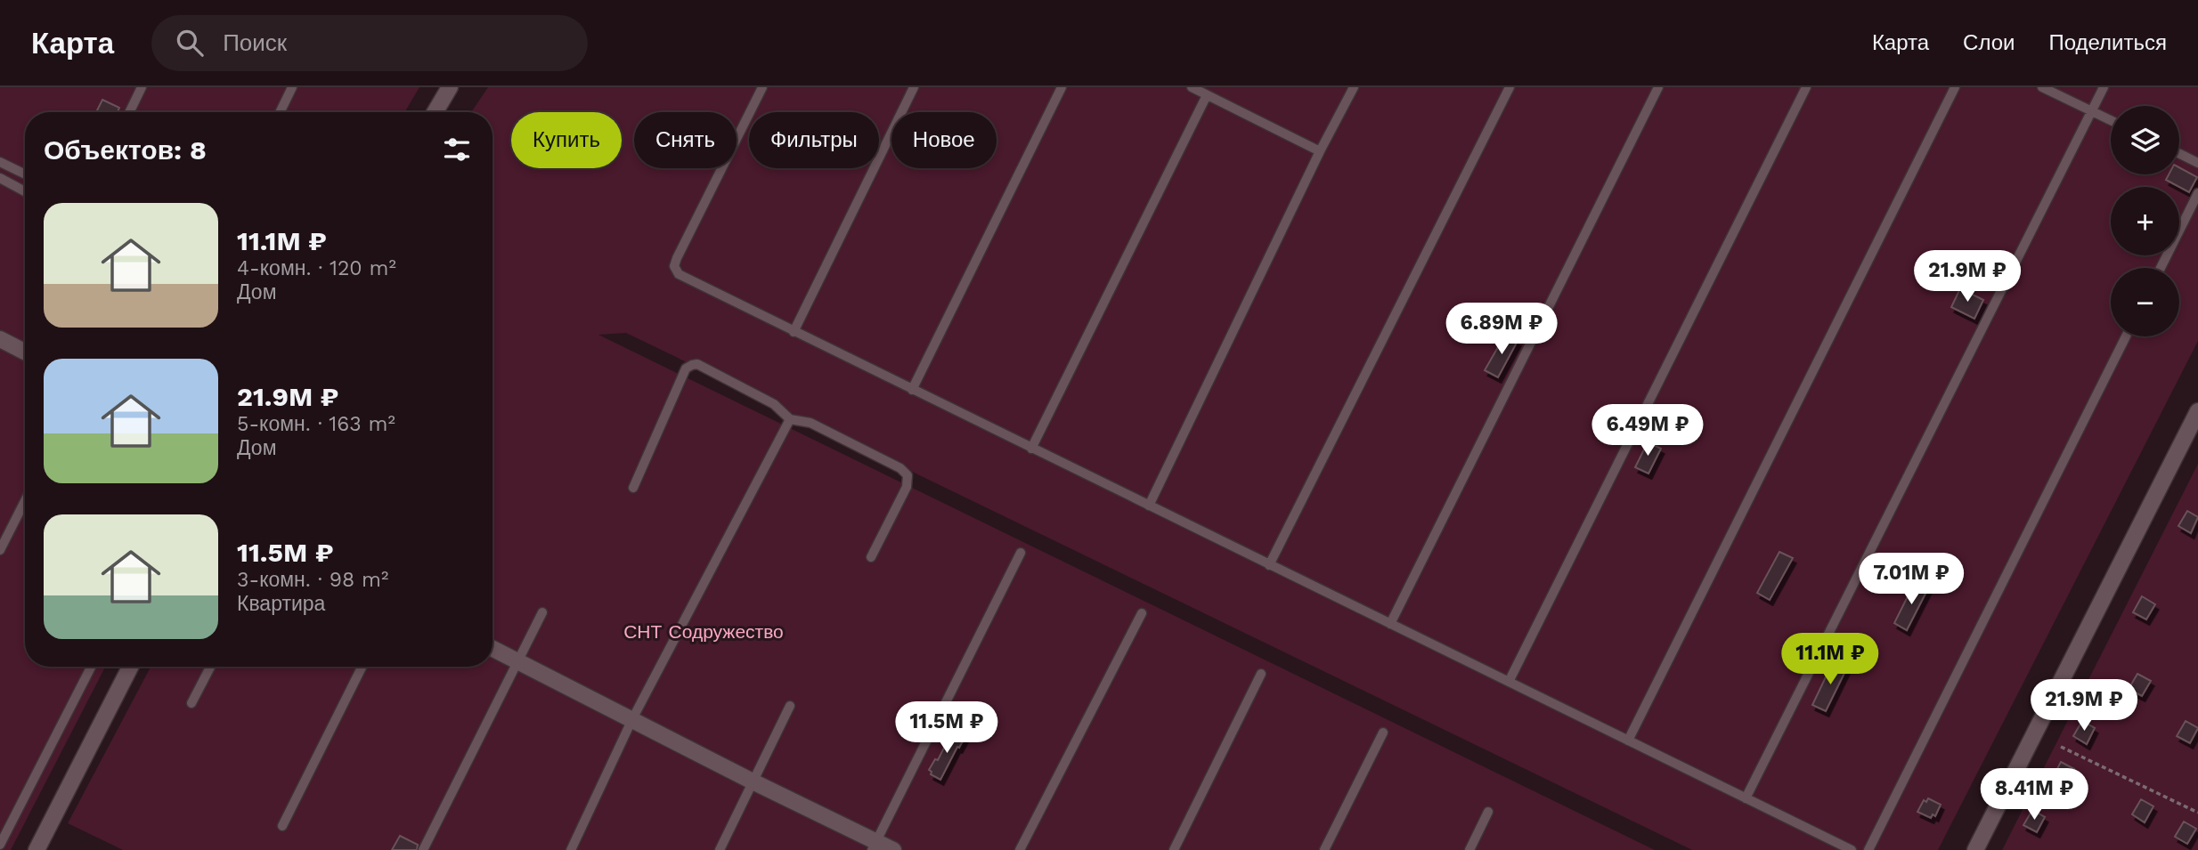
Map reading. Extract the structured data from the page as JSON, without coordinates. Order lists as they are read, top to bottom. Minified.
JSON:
{"parks":["СНТ Содружество"],"page":{"header":"Карта","search":"Поиск","nav":["Карта","Слои","Поделиться"],"map_buttons":["+","−"],"chip":["Купить","Снять","Фильтры","Новое"],"heading":"Объектов: 8","list":[{"name":"11.1M ₽","note":"4-комн. · 120 m² · Дом"},{"name":"21.9M ₽","note":"5-комн. · 163 m² · Дом"},{"name":"11.5M ₽","note":"3-комн. · 98 m² · Квартира"}],"price":["21.9M ₽","6.89M ₽","6.49M ₽","7.01M ₽","11.1M ₽","21.9M ₽","11.5M ₽","8.41M ₽"]}}
